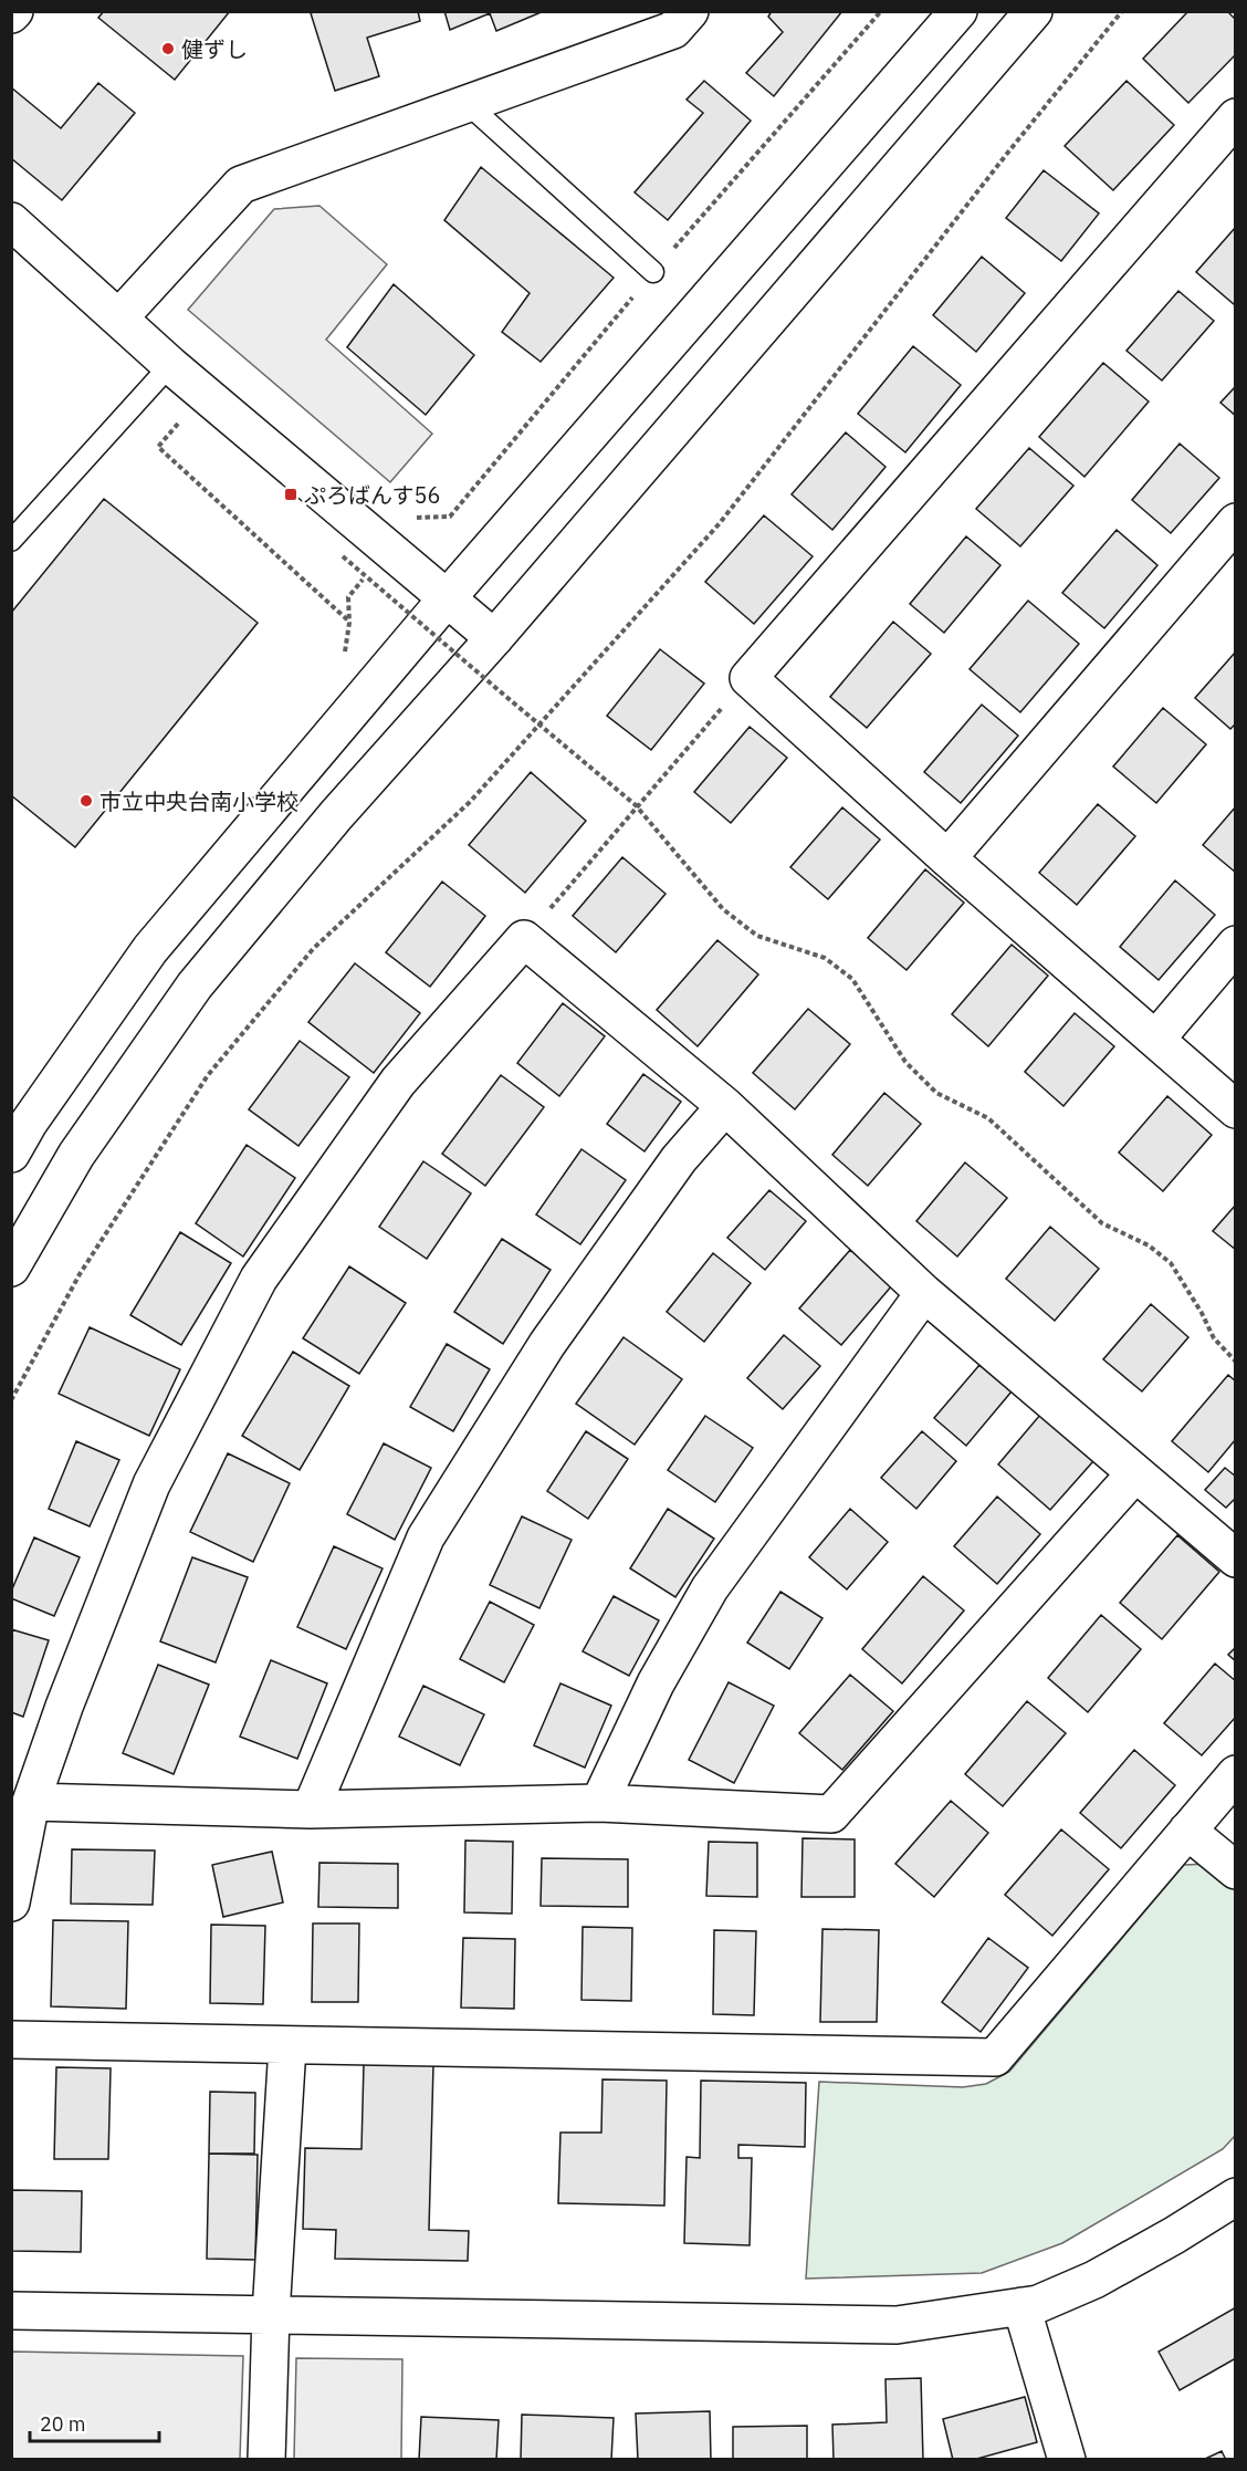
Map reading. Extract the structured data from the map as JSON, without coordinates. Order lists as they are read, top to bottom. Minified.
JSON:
{"places":{"other":["健ずし","市立中央台南小学校"],"transit":["ぷろばんす56"]},"scale_bar":"20 m"}
